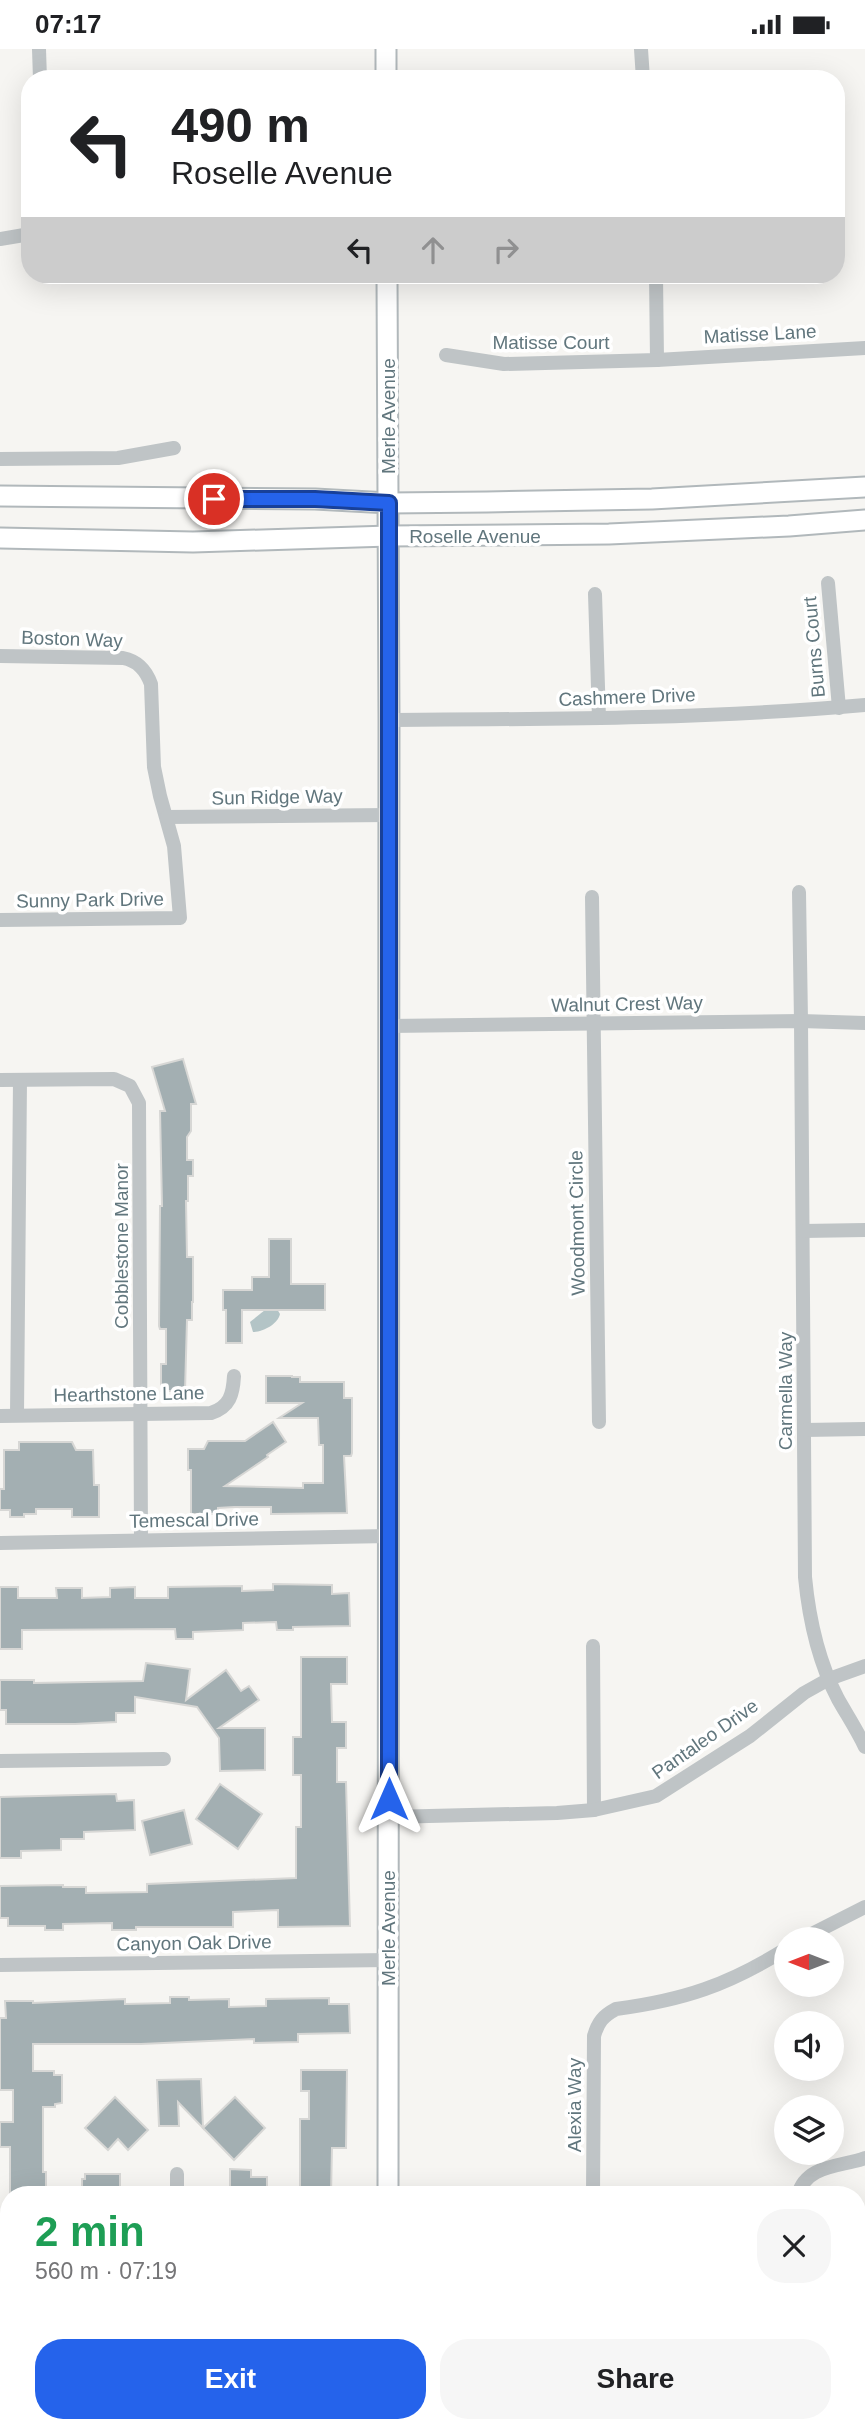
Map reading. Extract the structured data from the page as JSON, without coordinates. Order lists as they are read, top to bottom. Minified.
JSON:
{"streets":{"street":["Matisse Lane","Matisse Court","Merle Avenue","Roselle Avenue","Boston Way","Burns Court","Cashmere Drive","Sun Ridge Way","Sunny Park Drive","Walnut Crest Way","Woodmont Circle","Cobblestone Manor","Carmella Way","Hearthstone Lane","Temescal Drive","Pantaleo Drive","Canyon Oak Drive","Alexia Way"]},"crossings":[["Matisse Lane","Matisse Court"],["Merle Avenue","Roselle Avenue"],["Merle Avenue","Cashmere Drive"],["Merle Avenue","Sun Ridge Way"],["Merle Avenue","Walnut Crest Way"],["Merle Avenue","Temescal Drive"],["Merle Avenue","Pantaleo Drive"],["Merle Avenue","Canyon Oak Drive"],["Boston Way","Sun Ridge Way"],["Boston Way","Sunny Park Drive"],["Burns Court","Cashmere Drive"],["Sun Ridge Way","Sunny Park Drive"],["Walnut Crest Way","Woodmont Circle"],["Walnut Crest Way","Carmella Way"],["Cobblestone Manor","Hearthstone Lane"],["Cobblestone Manor","Temescal Drive"],["Carmella Way","Pantaleo Drive"]],"north":"left","page":{"status":"07:17","turn":["490 m","Roselle Avenue"],"heading":["2 min","560 m · 07:19"],"buttons":["Exit","Share"]}}
